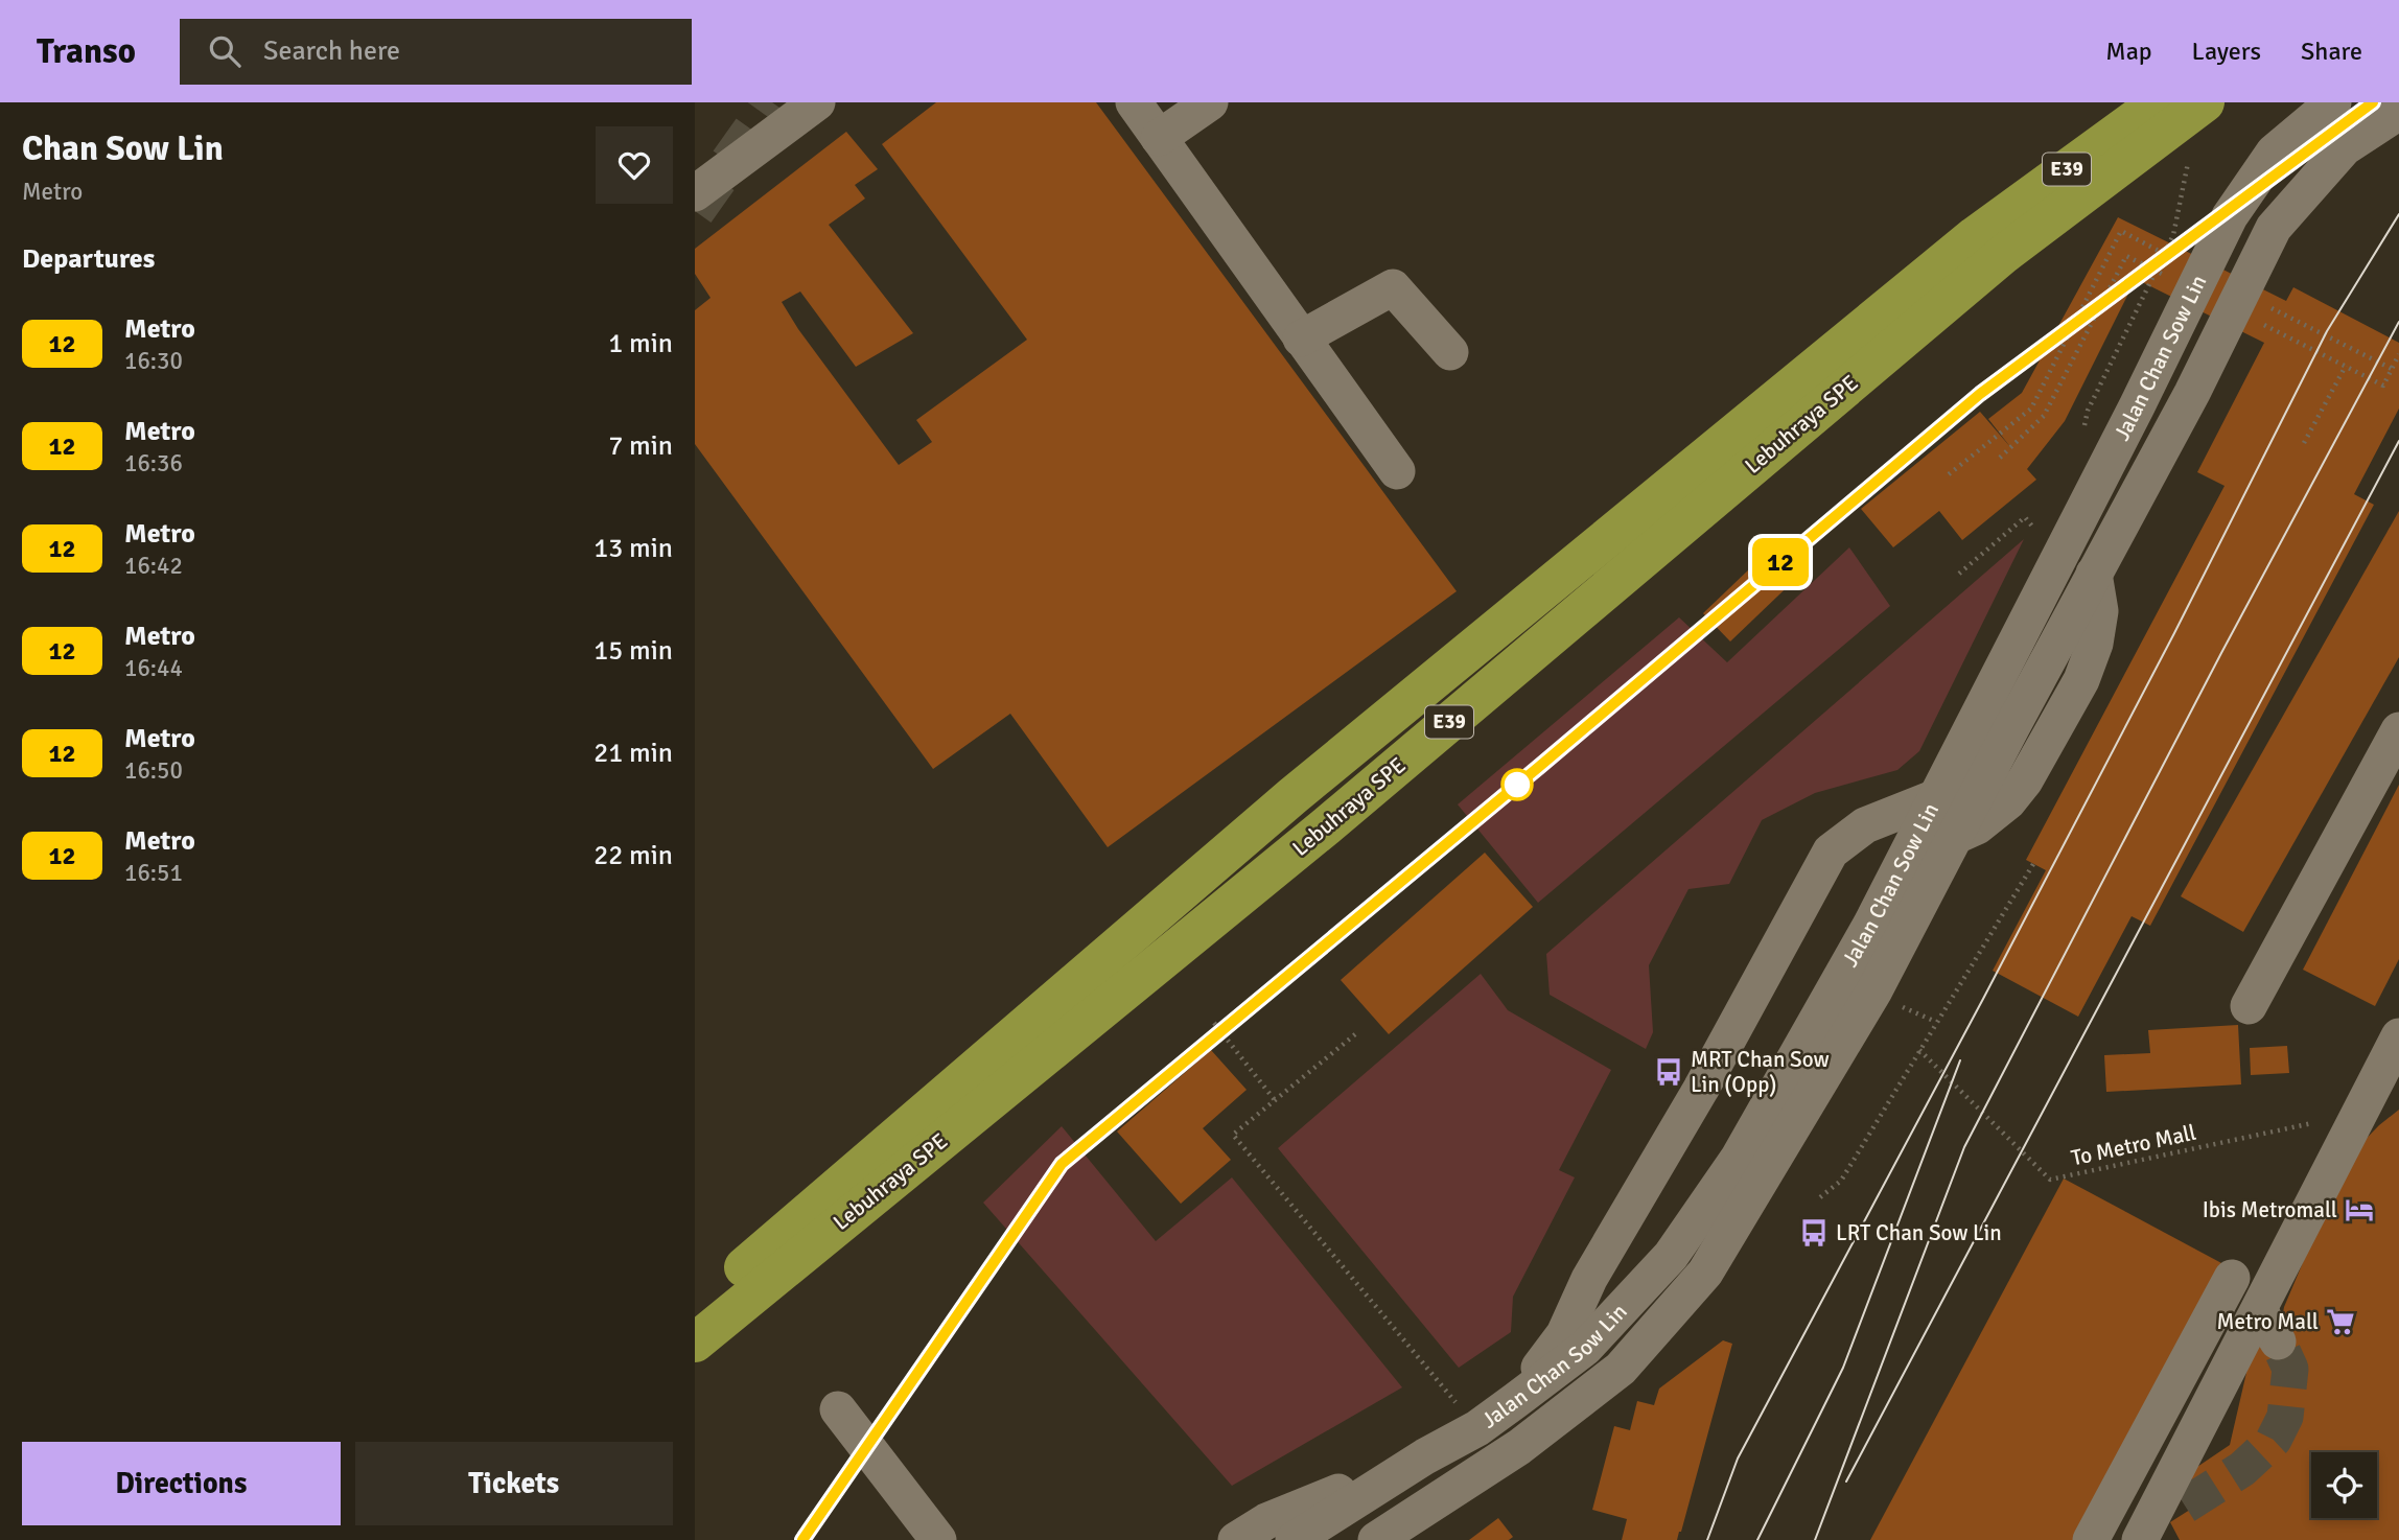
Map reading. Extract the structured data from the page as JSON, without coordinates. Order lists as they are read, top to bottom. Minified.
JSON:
{"streets":{"highway":["E39","Lebuhraya SPE"],"street":["Jalan Chan Sow Lin"],"path":["To Metro Mall"]},"places":{"bus stop":["MRT Chan Sow Lin (Opp)","LRT Chan Sow Lin"],"hotel":["Ibis Metromall"],"supermarket":["Metro Mall"]},"lines":["metro line 12"],"page":{"header":"Transo","search":"Search here","nav":["Map","Layers","Share"],"heading":[["Chan Sow Lin","Metro"],"Departures"],"on_map":"12","list":[{"mark":"12","name":"Metro","note":"16:30","value":"1 min"},{"mark":"12","name":"Metro","note":"16:36","value":"7 min"},{"mark":"12","name":"Metro","note":"16:42","value":"13 min"},{"mark":"12","name":"Metro","note":"16:44","value":"15 min"},{"mark":"12","name":"Metro","note":"16:50","value":"21 min"},{"mark":"12","name":"Metro","note":"16:51","value":"22 min"}],"buttons":["Directions","Tickets"]}}
